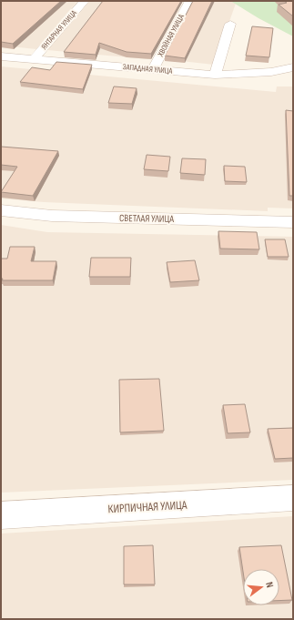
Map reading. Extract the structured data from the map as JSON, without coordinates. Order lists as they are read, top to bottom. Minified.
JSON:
{"streets":{"street":["ЯНТАРНАЯ УЛИЦА","ХВОЙНАЯ УЛИЦА","ЗАПАДНАЯ УЛИЦА","СВЕТЛАЯ УЛИЦА","КИРПИЧНАЯ УЛИЦА"]},"crossings":[["ЯНТАРНАЯ УЛИЦА","ЗАПАДНАЯ УЛИЦА"],["ХВОЙНАЯ УЛИЦА","ЗАПАДНАЯ УЛИЦА"]],"north":"right"}
